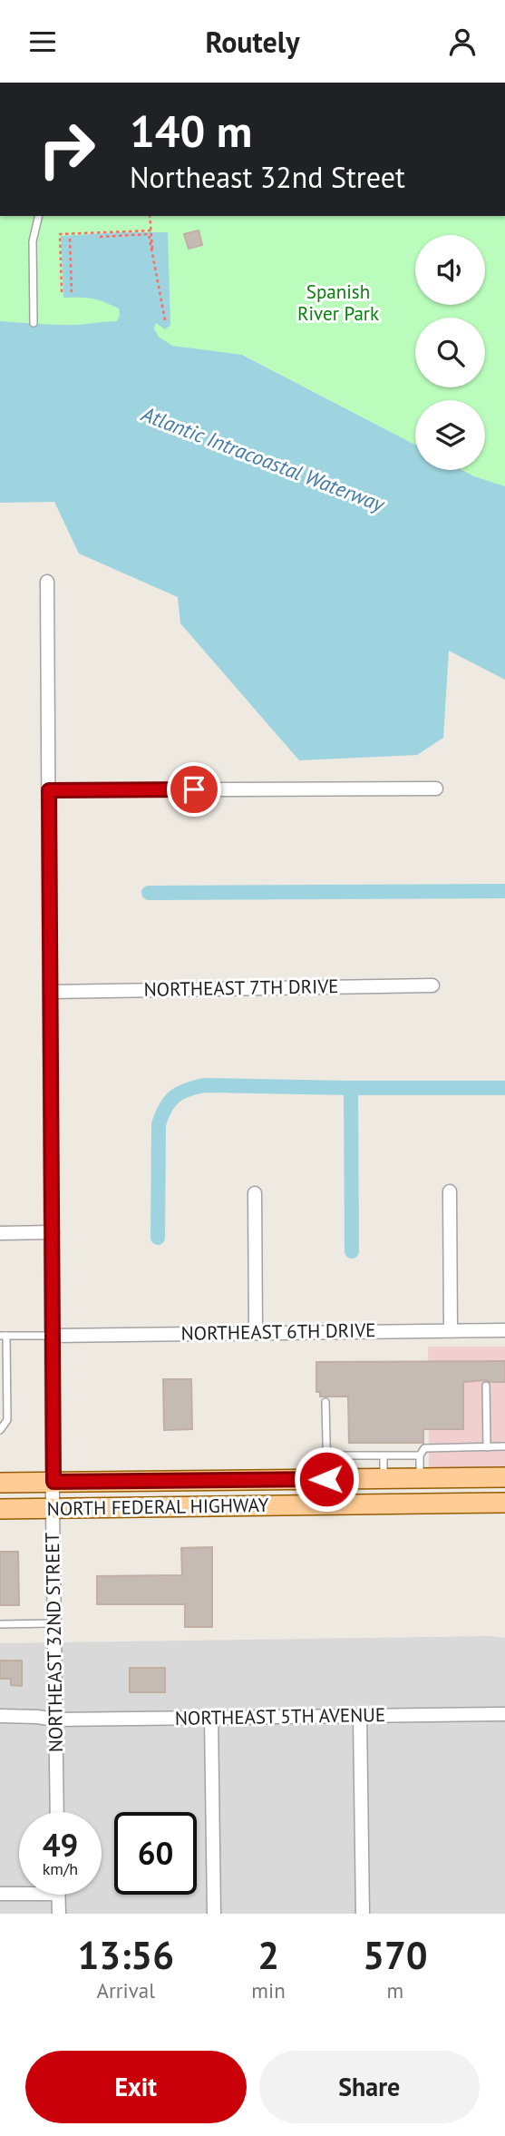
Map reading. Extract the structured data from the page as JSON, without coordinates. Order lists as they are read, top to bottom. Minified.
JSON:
{"streets":{"main road":["NORTH FEDERAL HIGHWAY"],"street":["NORTHEAST 7TH DRIVE","NORTHEAST 6TH DRIVE","NORTHEAST 32ND STREET","NORTHEAST 5TH AVENUE"]},"crossings":[["NORTHEAST 7TH DRIVE","NORTHEAST 32ND STREET"],["NORTHEAST 6TH DRIVE","NORTHEAST 32ND STREET"],["NORTH FEDERAL HIGHWAY","NORTHEAST 32ND STREET"],["NORTHEAST 32ND STREET","NORTHEAST 5TH AVENUE"]],"water":["Atlantic Intracoastal Waterway"],"parks":["Spanish River Park"],"page":{"header":"Routely","turn":["140 m","Northeast 32nd Street"],"speed":"49 km/h","limit":"60","eta":["13:56","Arrival","2","min","570","m"],"buttons":["Exit","Share"]}}
